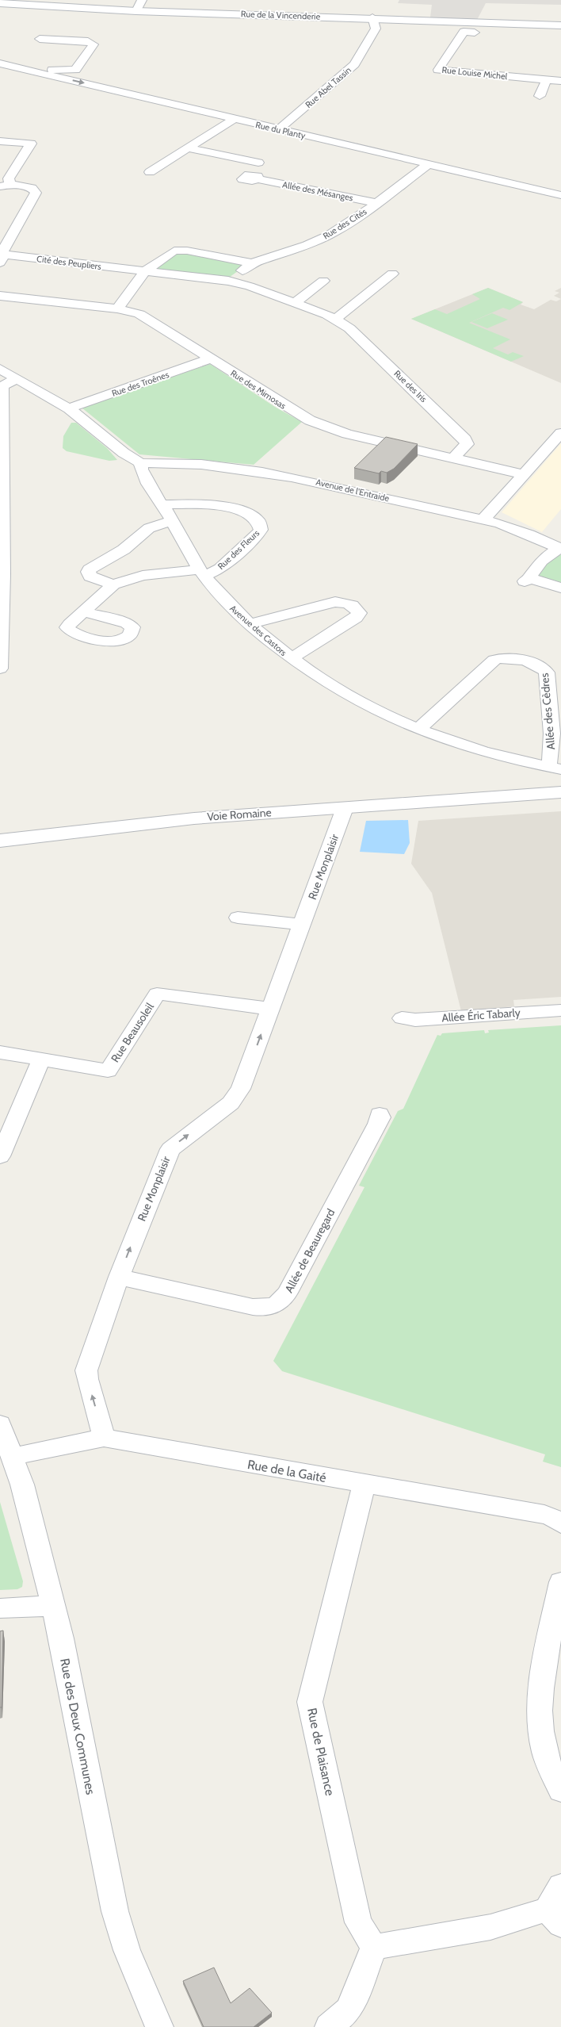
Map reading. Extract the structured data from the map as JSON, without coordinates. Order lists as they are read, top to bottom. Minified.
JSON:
{"streets":{"main road":["Rue de la Vincenderie","Voie Romaine"],"street":["Rue Louise Michel","Rue Abel Tassin","Rue du Planty","Allée des Mésanges","Rue des Cités","Cité des Peupliers","Rue des Troênes","Rue des Iris","Rue des Mimosas","Avenue de l'Entraide","Rue des Fleurs","Avenue des Castors","Allée des Cèdres","Rue Monplaisir","Allée Éric Tabarly","Rue Beausoleil","Allée de Beauregard","Rue de la Gaité","Rue des Deux Communes","Rue de Plaisance"]},"crossings":[["Rue de la Vincenderie","Rue Louise Michel"],["Rue de la Vincenderie","Rue Abel Tassin"],["Rue Abel Tassin","Rue du Planty"],["Rue du Planty","Rue des Cités"],["Allée des Mésanges","Rue des Cités"],["Cité des Peupliers","Rue des Iris"],["Rue des Troênes","Rue des Mimosas"],["Rue des Iris","Rue des Mimosas"],["Avenue de l'Entraide","Avenue des Castors"],["Rue des Fleurs","Avenue des Castors"],["Avenue des Castors","Allée des Cèdres"],["Voie Romaine","Rue Monplaisir"],["Rue Monplaisir","Rue Beausoleil"],["Rue Monplaisir","Allée de Beauregard"],["Rue Monplaisir","Rue de la Gaité"],["Rue de la Gaité","Rue des Deux Communes"],["Rue de la Gaité","Rue de Plaisance"]],"one_way":["Rue du Planty","Rue Monplaisir"]}
